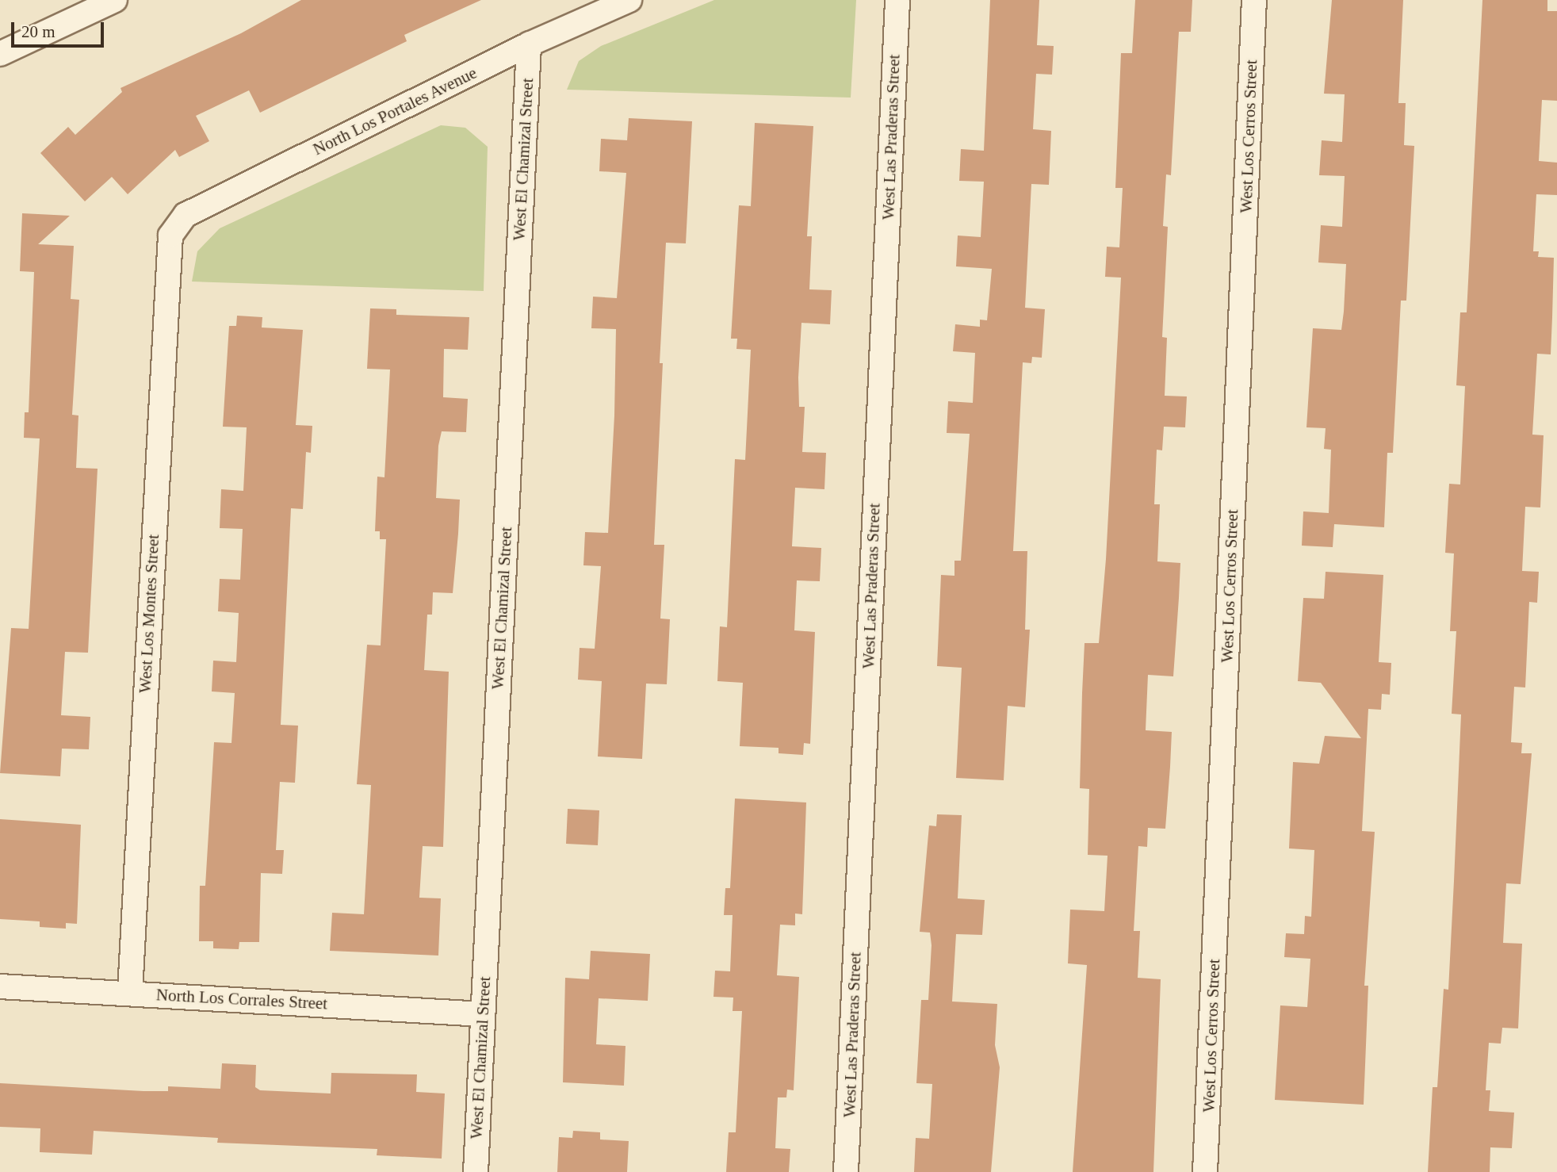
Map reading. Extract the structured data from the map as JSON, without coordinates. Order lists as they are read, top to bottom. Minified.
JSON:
{"streets":{"street":["North Los Portales Avenue","West Los Cerros Street","West Las Praderas Street","West El Chamizal Street","West Los Montes Street","North Los Corrales Street"]},"crossings":[["North Los Portales Avenue","West El Chamizal Street"],["North Los Portales Avenue","West Los Montes Street"],["West El Chamizal Street","North Los Corrales Street"],["West Los Montes Street","North Los Corrales Street"]],"scale_bar":"20 m"}
